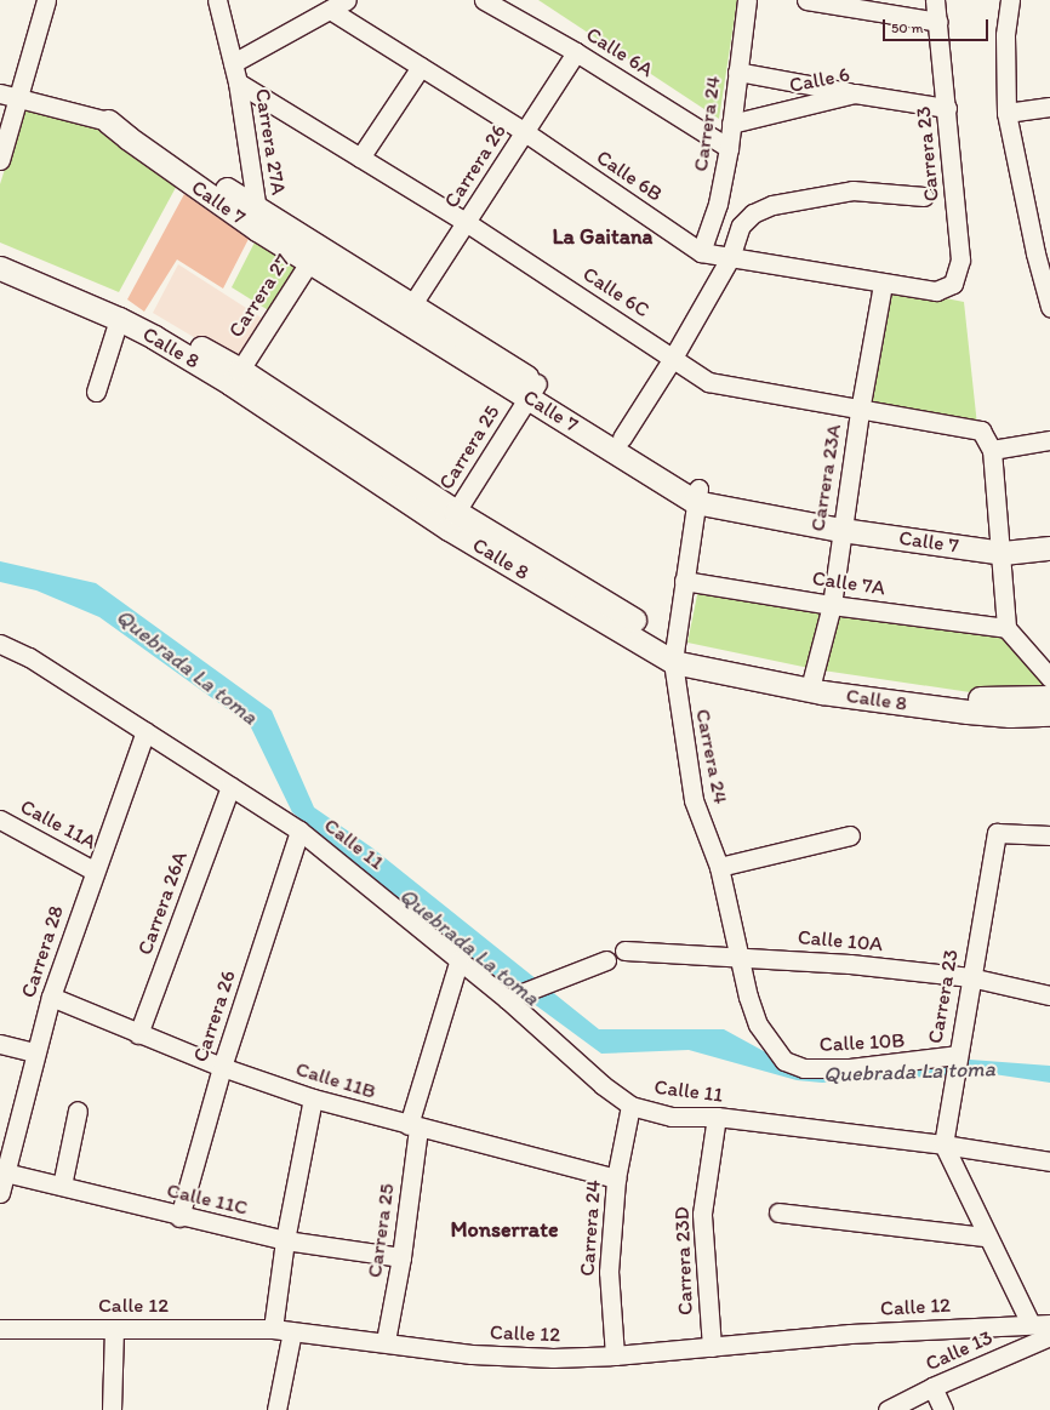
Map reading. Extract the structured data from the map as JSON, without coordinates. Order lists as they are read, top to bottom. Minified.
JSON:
{"streets":{"main road":["Calle 7","Calle 8"],"street":["Calle 6A","Calle 6","Carrera 24","Carrera 27A","Carrera 23","Carrera 26","Calle 6B","Calle 6C","Carrera 27","Carrera 25","Carrera 23A","Calle 7A","Calle 11A","Calle 11","Carrera 26A","Calle 10A","Carrera 28","Calle 10B","Calle 11B","Calle 11C","Carrera 23D","Calle 12","Calle 13"]},"crossings":[["Calle 6A","Carrera 24"],["Calle 6A","Carrera 26"],["Calle 6","Carrera 24"],["Calle 6","Carrera 23"],["Carrera 24","Calle 6B"],["Carrera 24","Calle 7"],["Carrera 24","Calle 8"],["Carrera 24","Calle 7A"],["Carrera 24","Calle 11"],["Carrera 24","Calle 10A"],["Carrera 24","Calle 10B"],["Carrera 24","Calle 11B"],["Carrera 24","Calle 12"],["Carrera 27A","Calle 7"],["Carrera 27A","Calle 6C"],["Carrera 23","Calle 6B"],["Carrera 23","Calle 11"],["Carrera 23","Calle 10A"],["Carrera 23","Calle 10B"],["Carrera 26","Calle 6B"],["Carrera 26","Calle 7"],["Carrera 26","Calle 6C"],["Carrera 26","Calle 11"],["Carrera 26","Calle 11B"],["Carrera 26","Calle 11C"],["Calle 6B","Carrera 23A"],["Calle 7","Carrera 27"],["Calle 7","Carrera 25"],["Calle 7","Carrera 23A"],["Calle 6C","Carrera 23A"],["Carrera 27","Calle 8"],["Calle 8","Carrera 25"],["Calle 8","Carrera 23A"],["Carrera 25","Calle 11"],["Carrera 25","Calle 11B"],["Carrera 25","Calle 11C"],["Carrera 25","Calle 12"],["Carrera 23A","Calle 7A"],["Calle 11A","Carrera 28"],["Calle 11","Carrera 26A"],["Calle 11","Carrera 28"],["Calle 11","Carrera 23D"],["Carrera 26A","Calle 11B"],["Carrera 28","Calle 11B"],["Carrera 28","Calle 11C"],["Carrera 23D","Calle 12"]],"districts":["La Gaitana","Monserrate"],"water":["Quebrada La toma"],"scale_bar":"50 m"}
